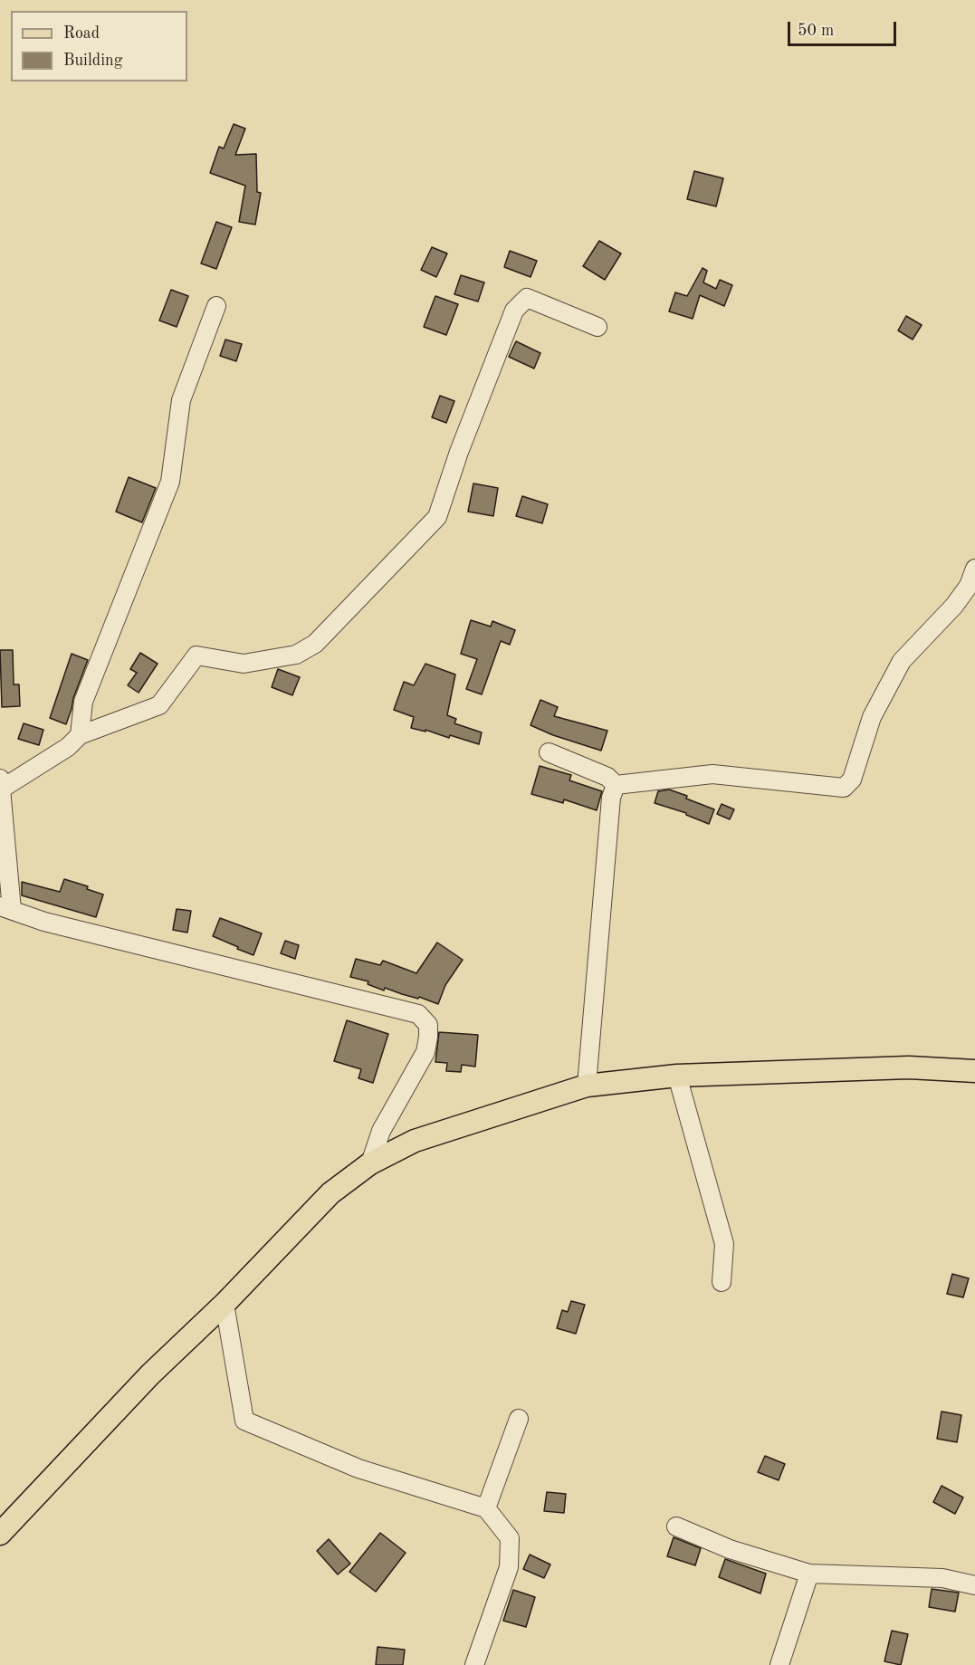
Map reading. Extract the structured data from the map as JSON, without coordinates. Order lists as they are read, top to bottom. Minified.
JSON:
{"legend":["Road","Building"],"scale_bar":"50 m"}
